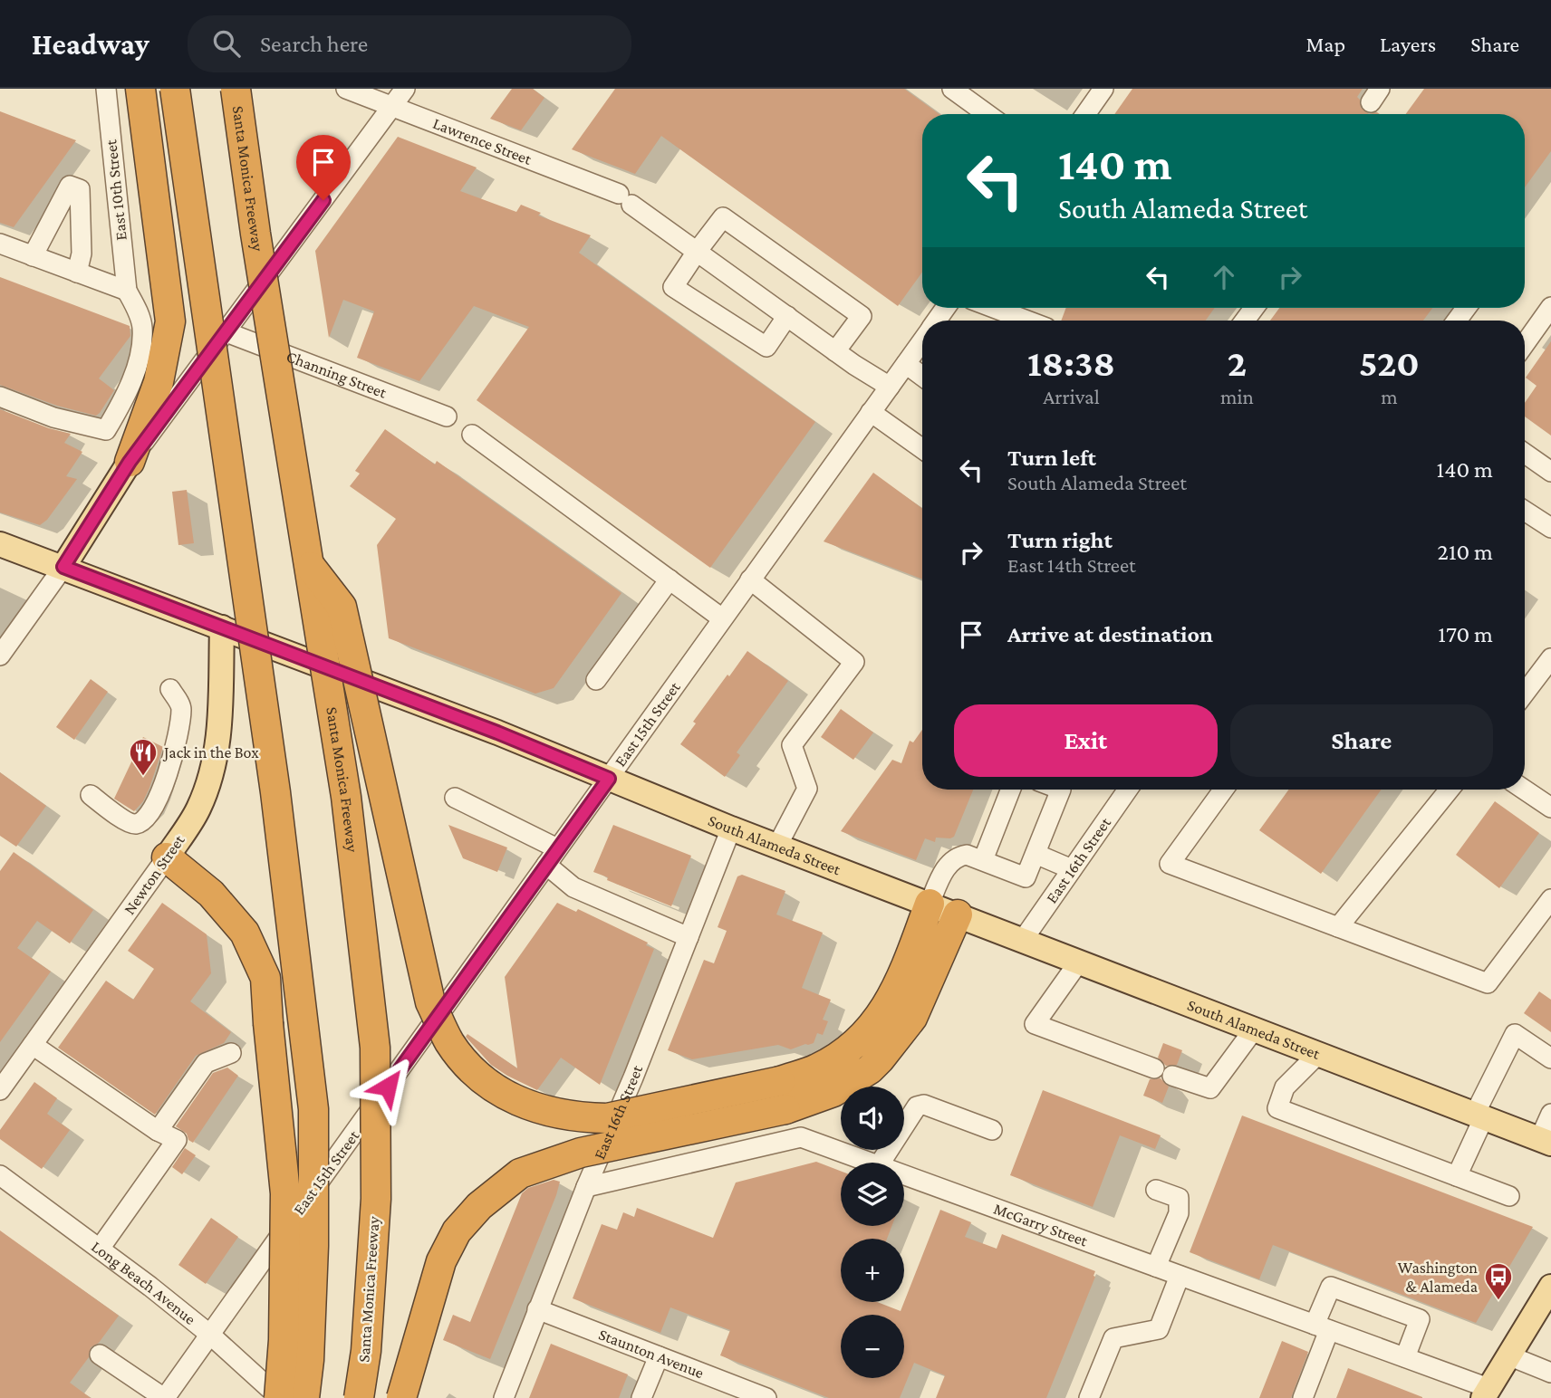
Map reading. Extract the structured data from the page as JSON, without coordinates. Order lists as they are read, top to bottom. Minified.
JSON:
{"streets":{"highway":["Santa Monica Freeway"],"main road":["South Alameda Street","Newton Street"],"street":["Lawrence Street","East 10th Street","Channing Street","East 15th Street","East 16th Street","McGarry Street","Long Beach Avenue","Staunton Avenue"]},"crossings":[["Lawrence Street","East 15th Street"],["East 15th Street","South Alameda Street"],["East 15th Street","Long Beach Avenue"],["South Alameda Street","East 16th Street"],["South Alameda Street","Newton Street"],["East 16th Street","McGarry Street"],["East 16th Street","Staunton Avenue"]],"places":{"restaurant":["Jack in the Box"],"bus stop":["Washington & Alameda"]},"page":{"header":"Headway","search":"Search here","nav":["Map","Layers","Share"],"turn":["140 m","South Alameda Street"],"eta":["18:38","Arrival","2","min","520","m"],"list":[{"name":"Turn left","note":"South Alameda Street","value":"140 m"},{"name":"Turn right","note":"East 14th Street","value":"210 m"},{"name":"Arrive at destination","value":"170 m"}],"buttons":["Exit","Share"],"map_buttons":["+","−"]}}
